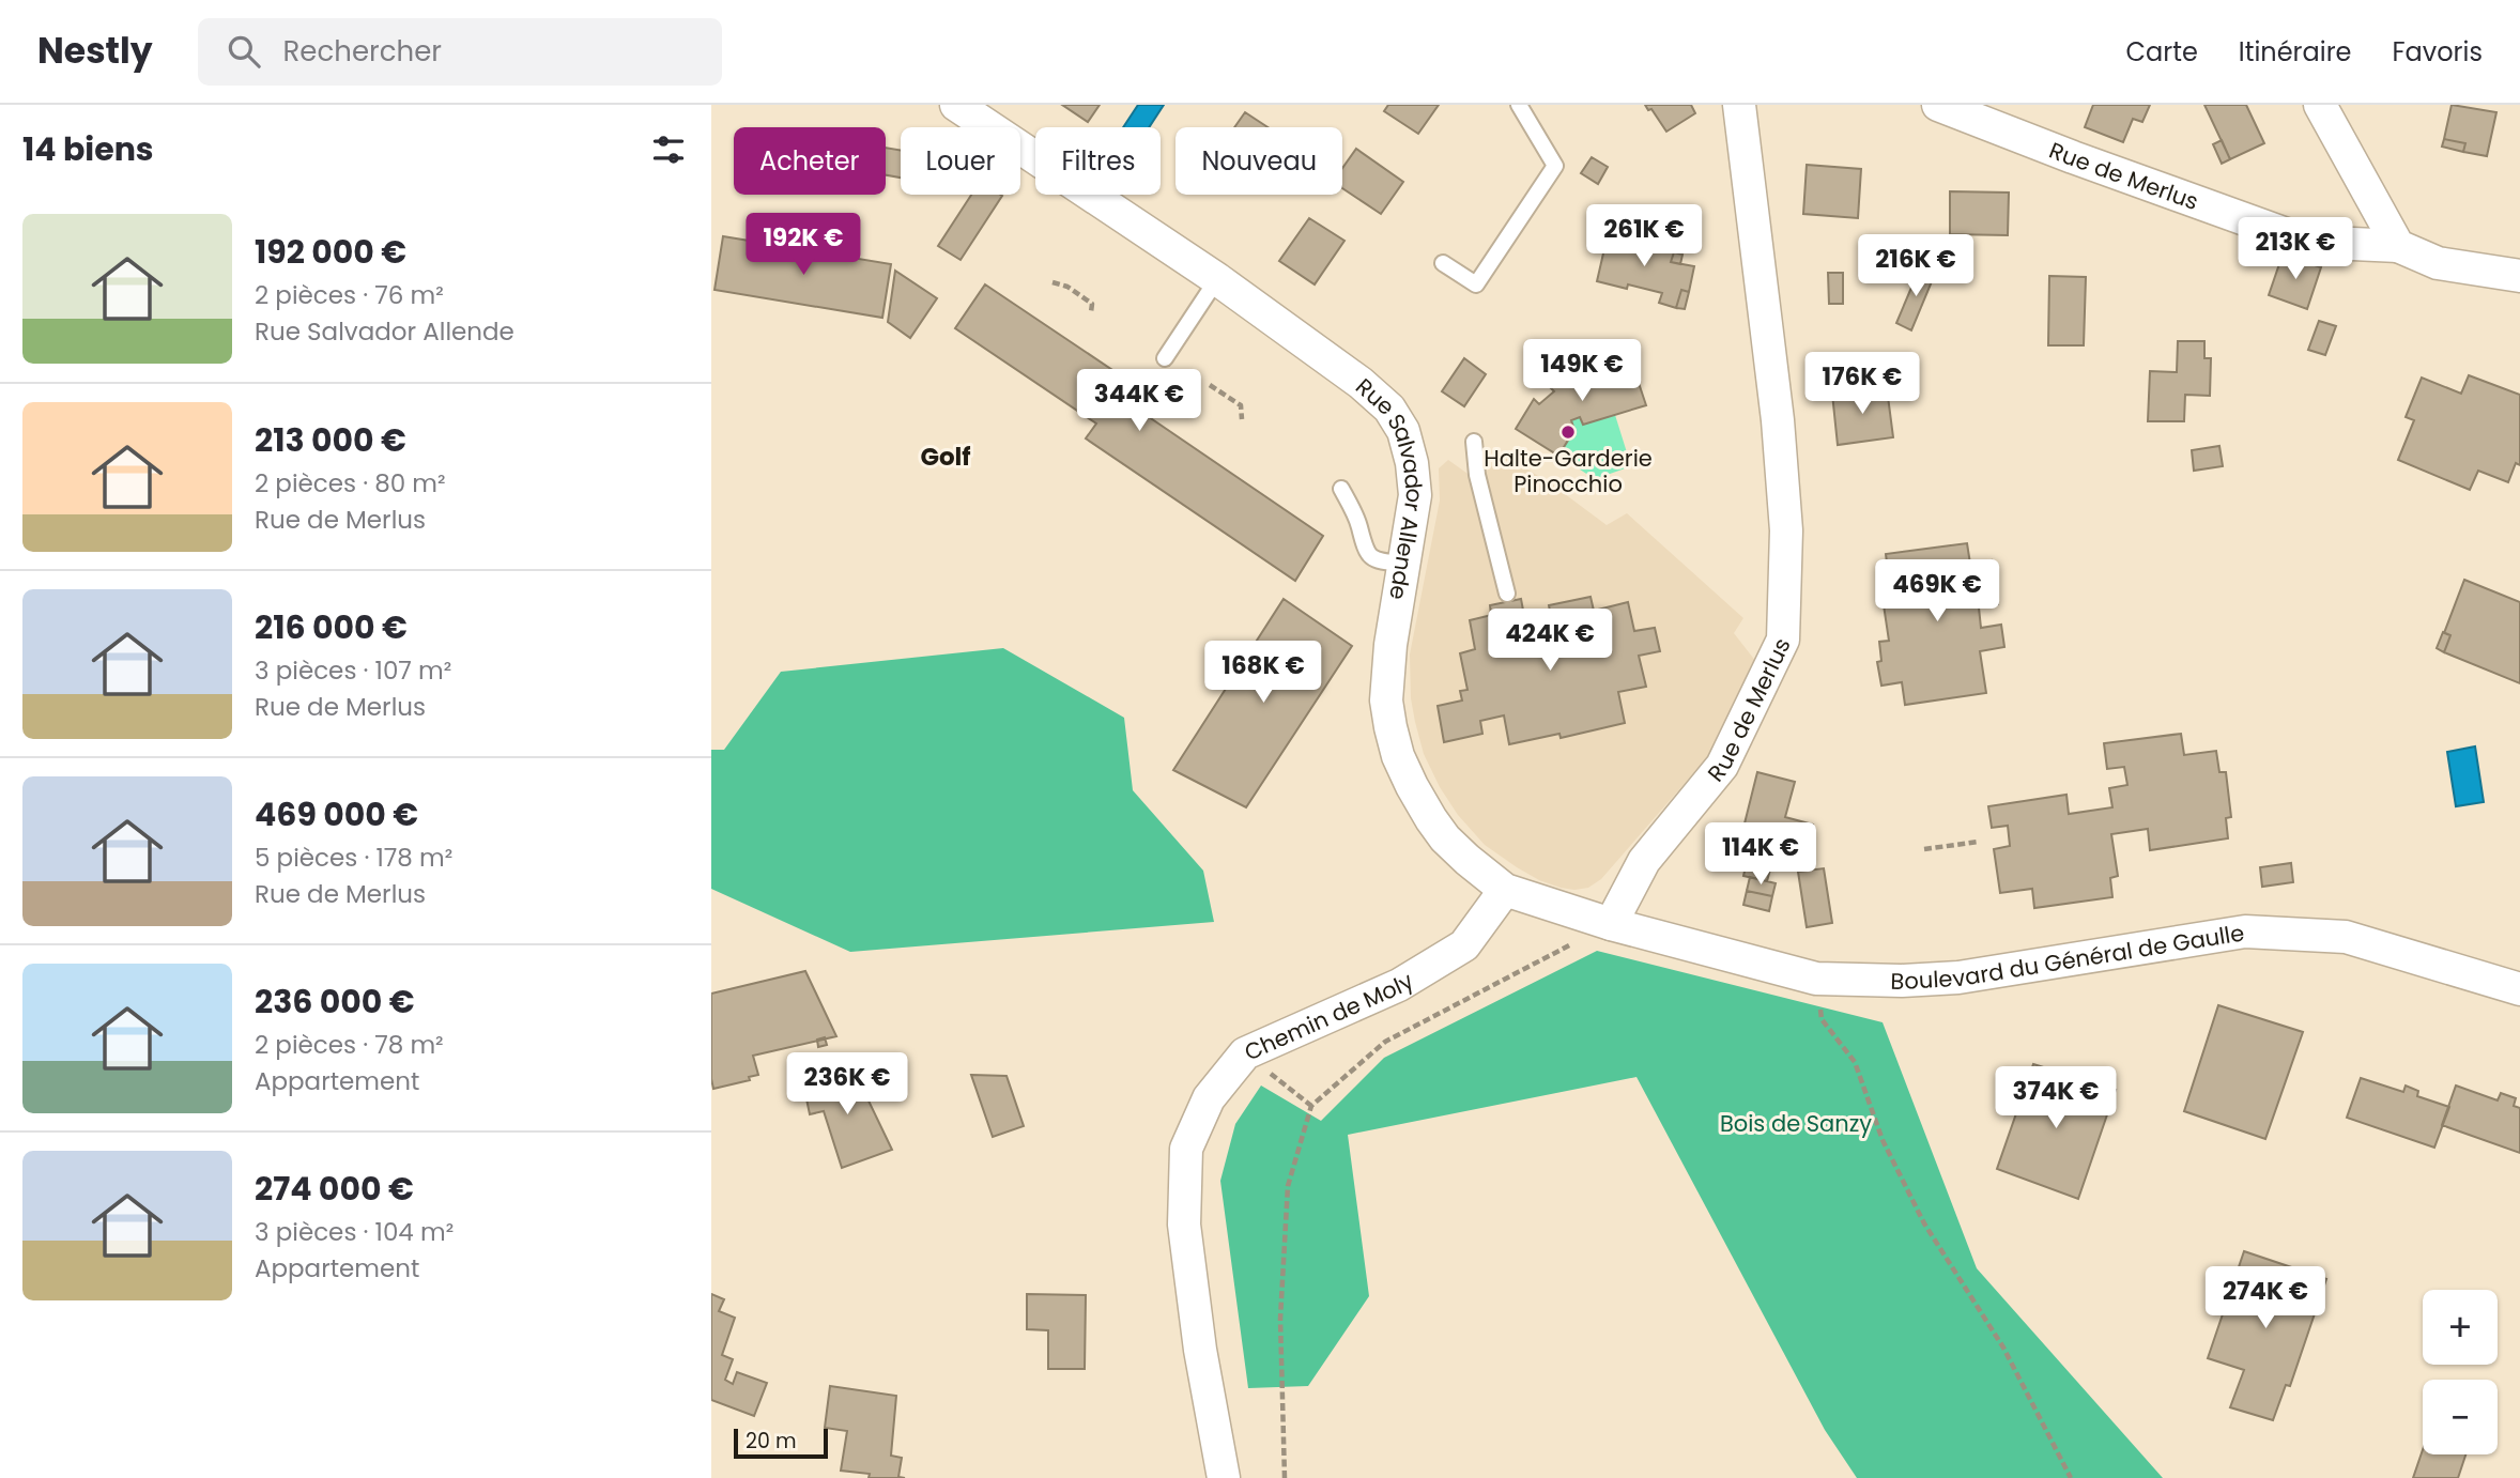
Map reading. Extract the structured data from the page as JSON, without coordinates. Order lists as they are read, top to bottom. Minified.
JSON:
{"streets":{"street":["Rue de Merlus","Rue Salvador Allende","Boulevard du Général de Gaulle","Chemin de Moly"]},"crossings":[["Rue de Merlus","Rue Salvador Allende"],["Rue de Merlus","Boulevard du Général de Gaulle"],["Rue Salvador Allende","Boulevard du Général de Gaulle"],["Rue Salvador Allende","Chemin de Moly"]],"districts":["Golf"],"parks":["Bois de Sanzy"],"places":["Halte-Garderie Pinocchio"],"scale_bar":"20 m","page":{"header":"Nestly","search":"Rechercher","nav":["Carte","Itinéraire","Favoris"],"heading":"14 biens","chip":["Acheter","Louer","Filtres","Nouveau"],"list":[{"name":"192 000 €","note":"2 pièces · 76 m² · Rue Salvador Allende"},{"name":"213 000 €","note":"2 pièces · 80 m² · Rue de Merlus"},{"name":"216 000 €","note":"3 pièces · 107 m² · Rue de Merlus"},{"name":"469 000 €","note":"5 pièces · 178 m² · Rue de Merlus"},{"name":"236 000 €","note":"2 pièces · 78 m² · Appartement"},{"name":"274 000 €","note":"3 pièces · 104 m² · Appartement"}],"price":["261K €","192K €","213K €","216K €","149K €","176K €","344K €","469K €","424K €","168K €","114K €","236K €","374K €","274K €"],"map_buttons":["+","−"],"scale":"20 m"}}
